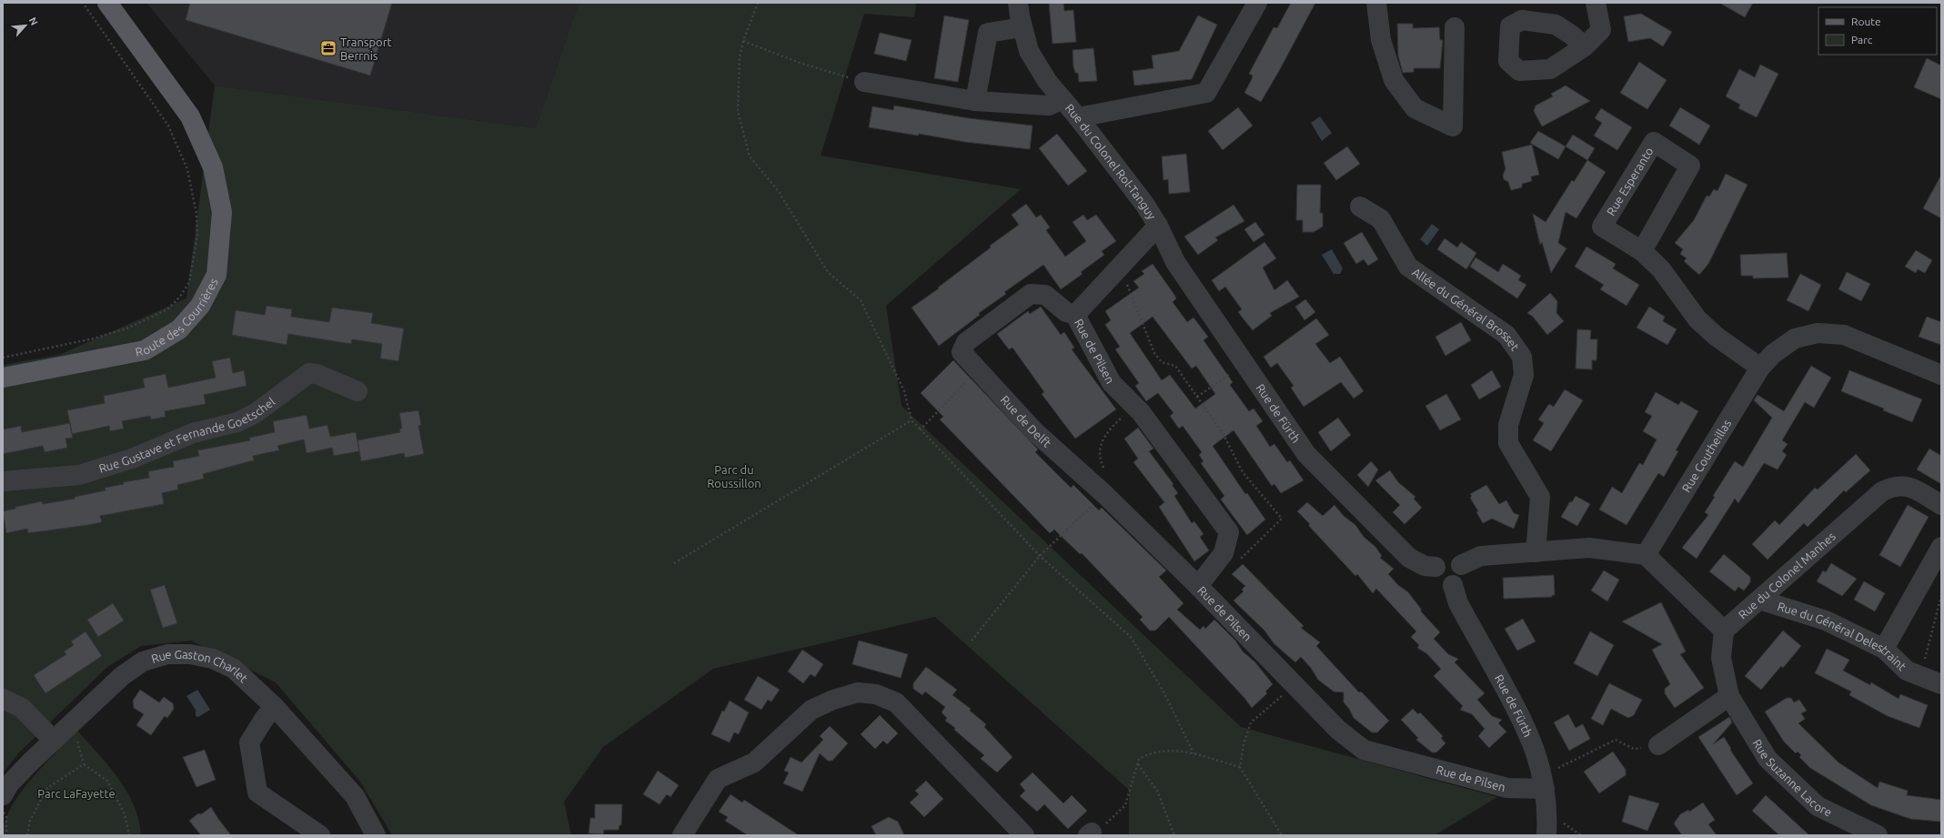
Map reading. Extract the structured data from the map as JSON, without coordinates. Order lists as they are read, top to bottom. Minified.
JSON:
{"streets":{"main road":["Route des Courrières"],"street":["Rue du Colonel Rol-Tanguy","Rue Esperanto","Allée du Général Brosset","Rue de Pilsen","Rue de Fürth","Rue de Delft","Rue Gustave et Fernande Goetschel","Rue Coutheillas","Rue du Colonel Manhes","Rue du Général Delestraint","Rue Gaston Charlet","Rue Suzanne Lacore"]},"crossings":[["Rue du Colonel Rol-Tanguy","Rue de Pilsen"],["Rue du Colonel Rol-Tanguy","Rue de Fürth"],["Rue Esperanto","Rue Coutheillas"],["Rue de Pilsen","Rue de Fürth"],["Rue de Pilsen","Rue de Delft"],["Rue du Colonel Manhes","Rue du Général Delestraint"],["Rue du Colonel Manhes","Rue Suzanne Lacore"]],"parks":["Parc du Roussillon","Parc LaFayette"],"places":{"office":["Transport Berrnis"]},"legend":["Route","Parc"],"north":"top right"}
